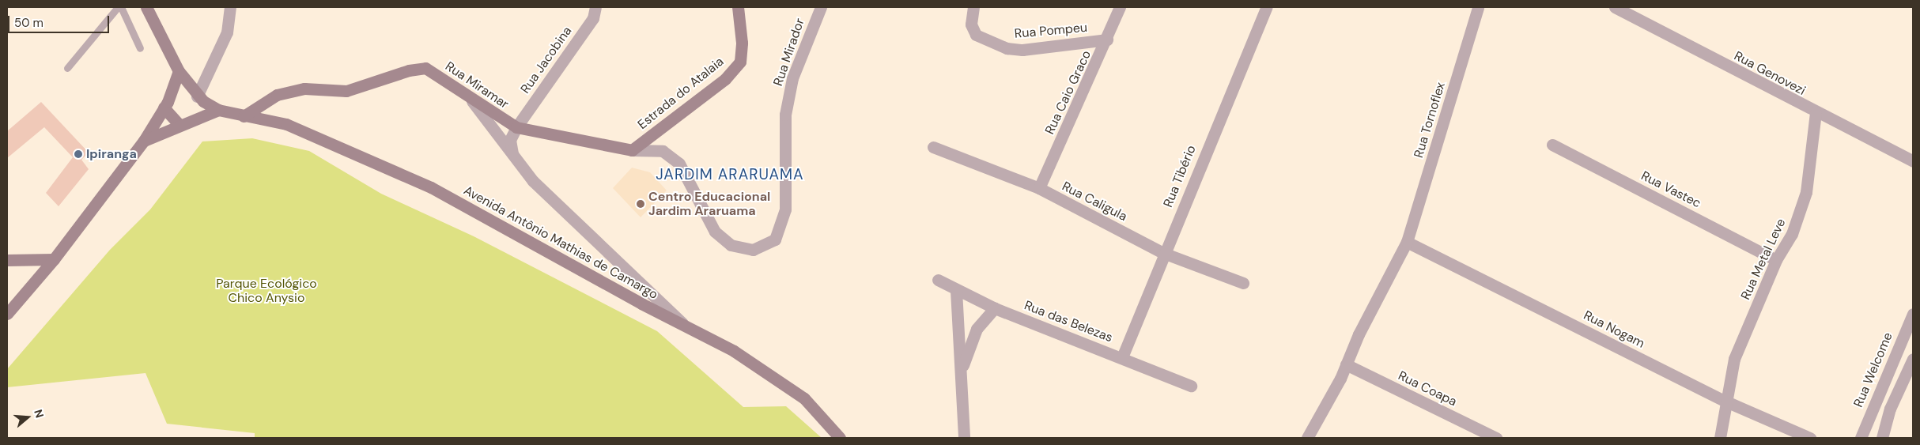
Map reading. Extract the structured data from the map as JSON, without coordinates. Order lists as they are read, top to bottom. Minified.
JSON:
{"streets":{"street":["Rua Pompeu","Rua Mirador","Rua Jacobina","Rua Genovezi","Rua Miramar","Rua Caio Graco","Estrada do Atalaia","Rua Tornoflex","Rua Tibério","Rua Vastec","Rua Caligula","Avenida Antônio Mathias de Camargo","Rua Metal Leve","Rua das Belezas","Rua Nogam","Rua Welcome","Rua Coapa"]},"crossings":[["Rua Pompeu","Rua Caio Graco"],["Rua Mirador","Rua Miramar"],["Rua Mirador","Estrada do Atalaia"],["Rua Jacobina","Rua Miramar"],["Rua Genovezi","Rua Metal Leve"],["Rua Miramar","Estrada do Atalaia"],["Rua Miramar","Avenida Antônio Mathias de Camargo"],["Rua Caio Graco","Rua Caligula"],["Rua Tornoflex","Rua Nogam"],["Rua Tibério","Rua Caligula"],["Rua Tibério","Rua das Belezas"],["Rua Vastec","Rua Metal Leve"],["Rua Metal Leve","Rua Nogam"]],"districts":["JARDIM ARARUAMA"],"parks":["Parque Ecológico Chico Anysio"],"places":["Ipiranga","Centro Educacional Jardim Araruama"],"scale_bar":"50 m","north":"right"}
